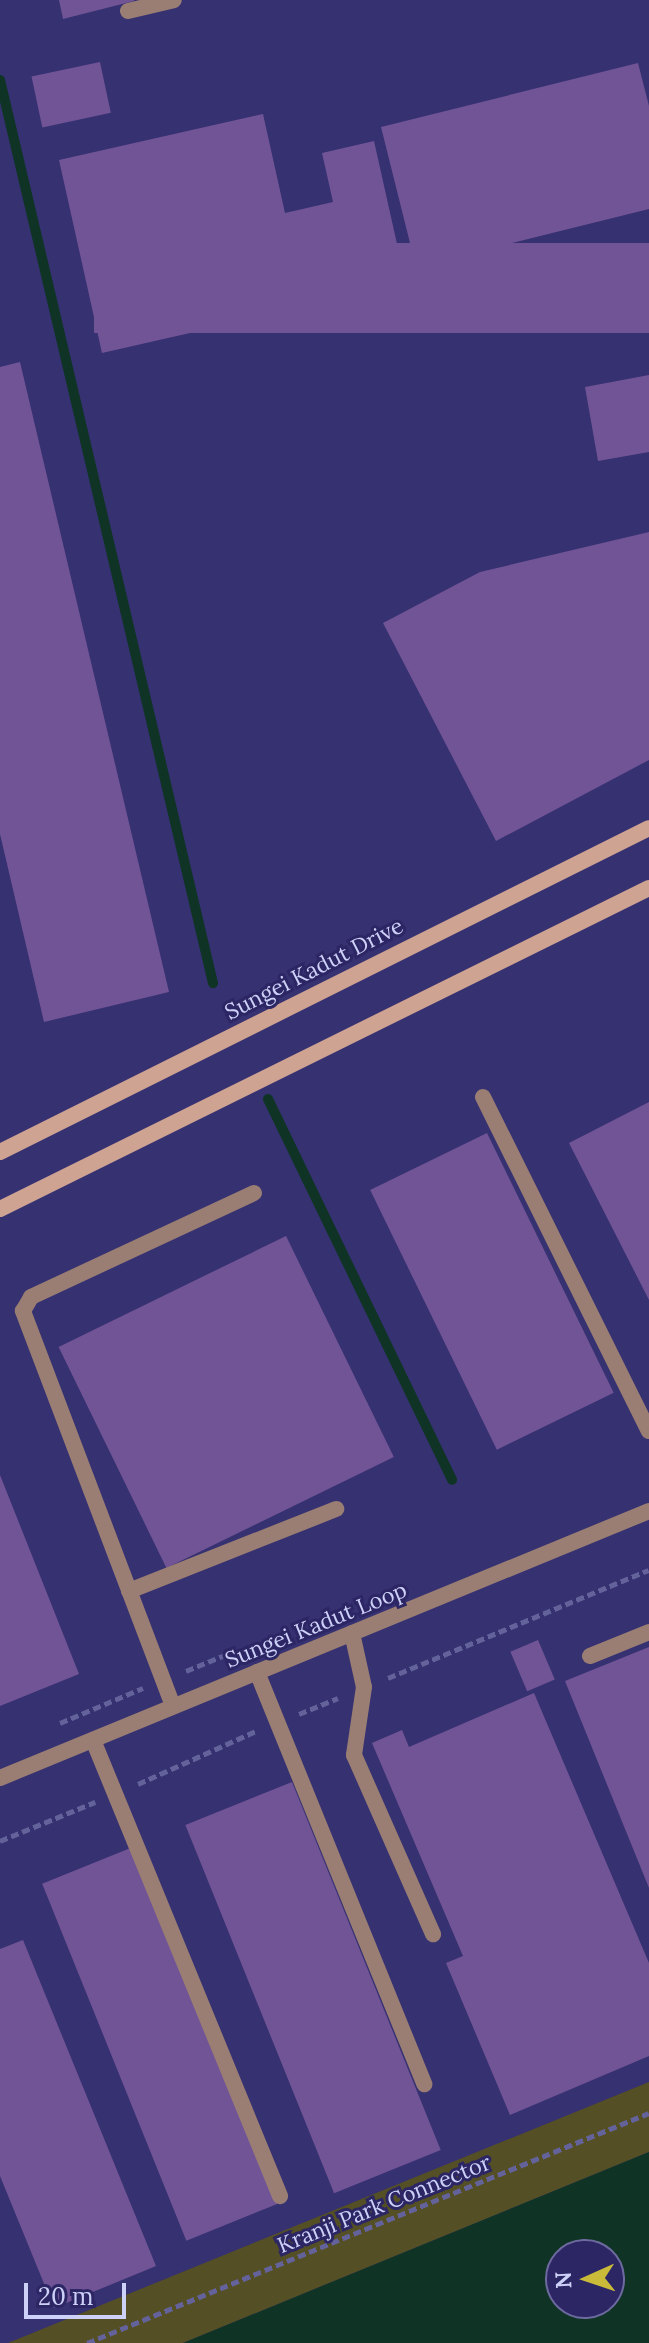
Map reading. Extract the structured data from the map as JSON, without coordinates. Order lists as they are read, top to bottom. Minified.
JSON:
{"streets":{"main road":["Sungei Kadut Drive"],"street":["Sungei Kadut Loop"],"path":["Kranji Park Connector"]},"scale_bar":"20 m","north":"left"}
